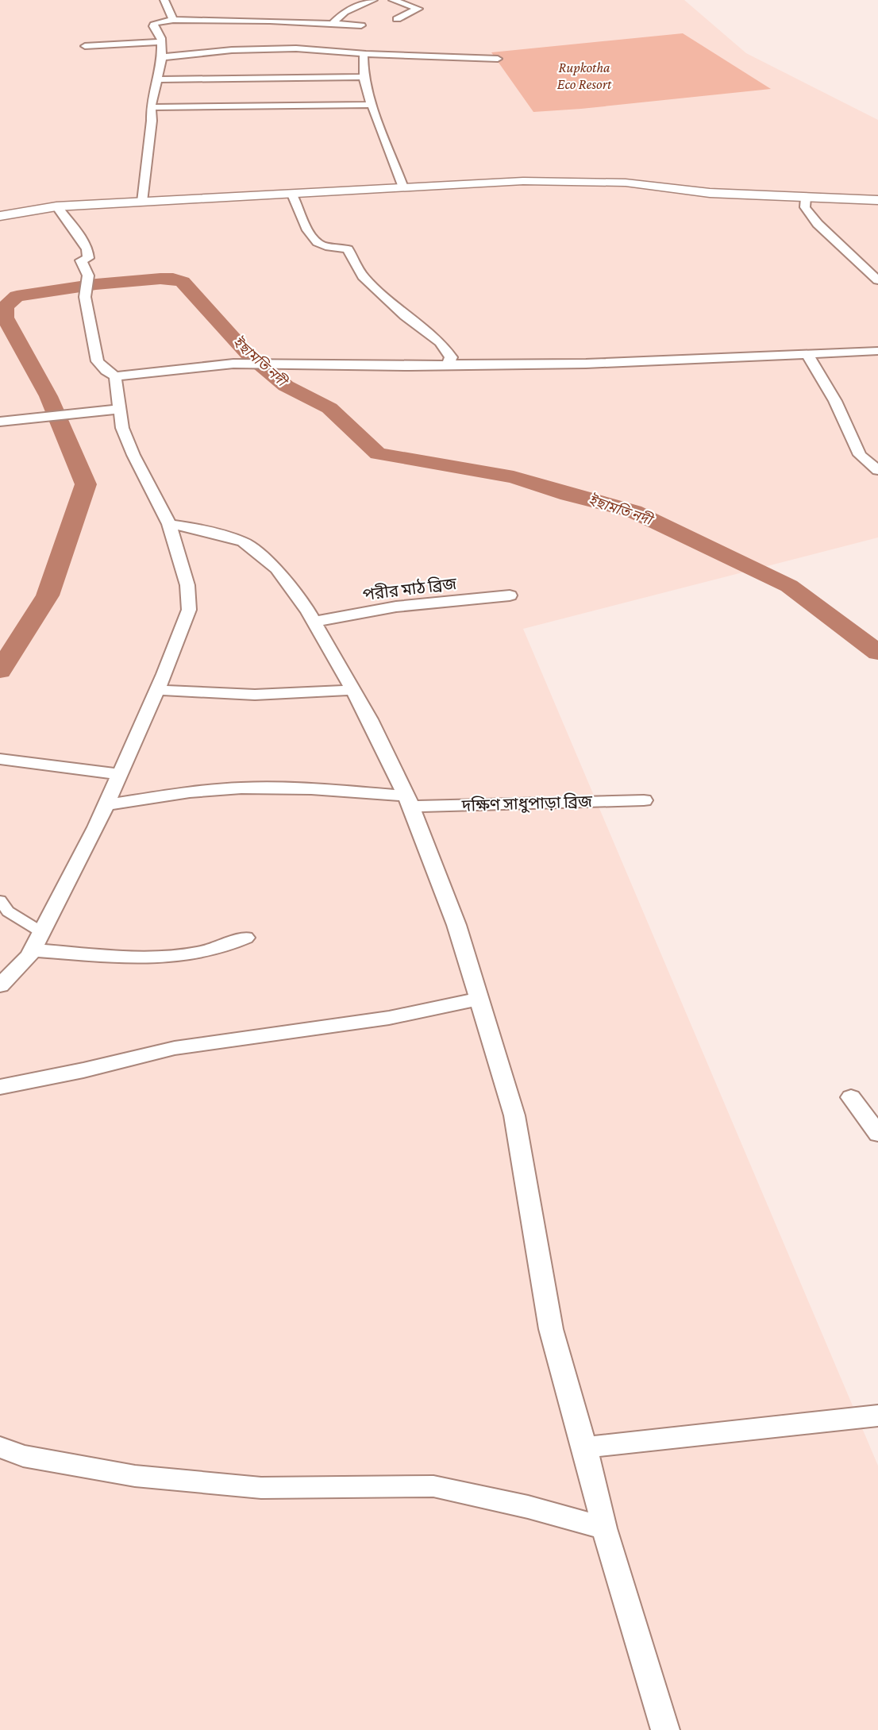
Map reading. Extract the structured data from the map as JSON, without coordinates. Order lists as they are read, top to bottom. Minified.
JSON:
{"streets":{"street":["পরীর মাঠ ব্রিজ","দক্ষিণ সাধুপাড়া ব্রিজ"]},"water":["ইছামতি নদী"],"parks":["Rupkotha Eco Resort"]}
